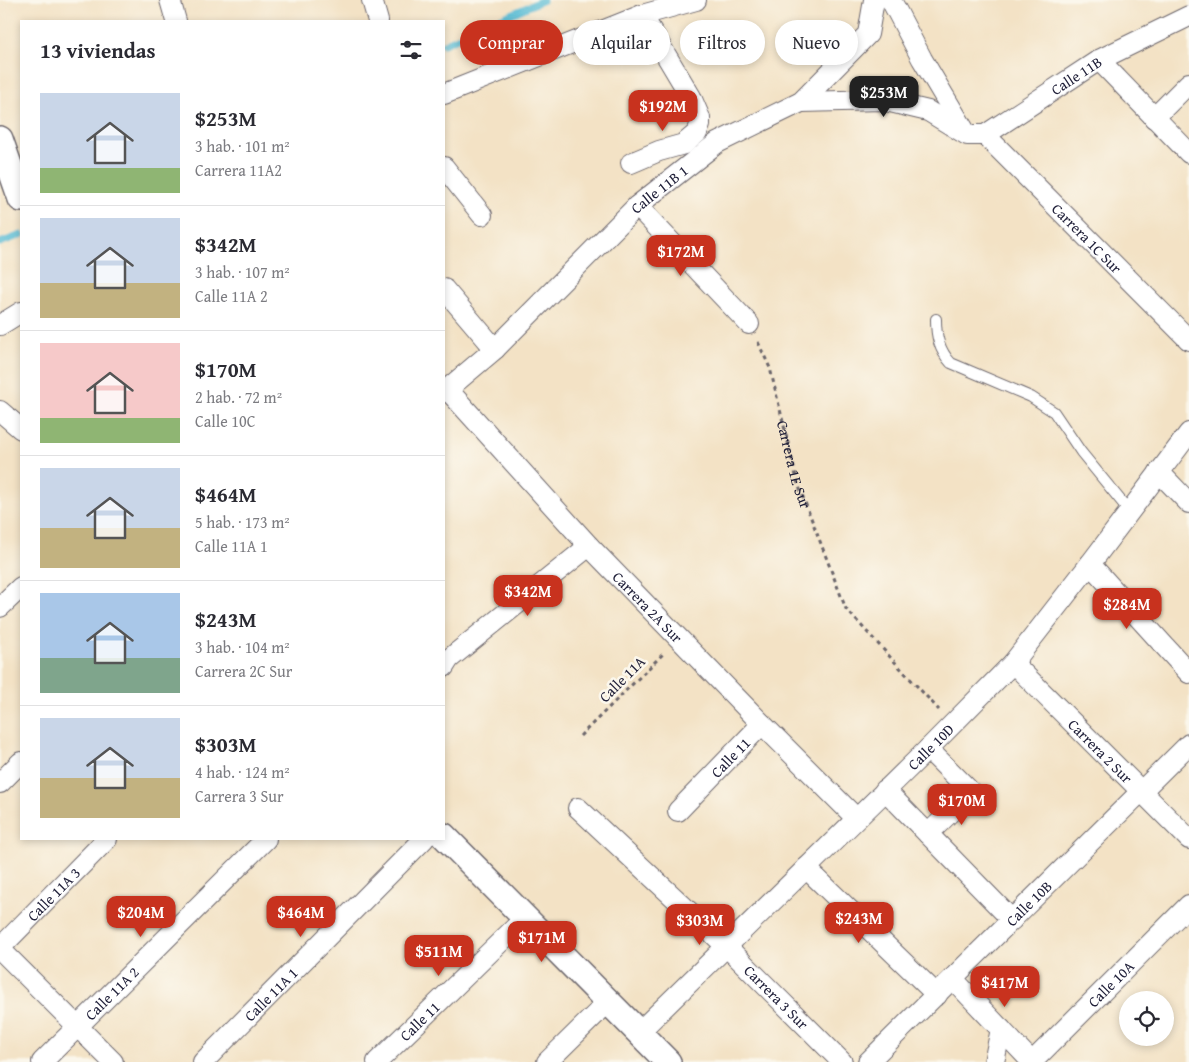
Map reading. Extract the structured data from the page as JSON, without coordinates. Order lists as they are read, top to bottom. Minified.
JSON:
{"streets":{"street":["Calle 11B","Calle 11B 1","Carrera 1C Sur","Carrera 2A Sur","Calle 10D","Carrera 2 Sur","Calle 11","Calle 11A 3","Calle 10B","Calle 10A","Calle 11A 2","Calle 11A 1","Carrera 3 Sur"],"path":["Carrera 1E Sur","Calle 11A"]},"crossings":[["Calle 11B","Carrera 1C Sur"],["Calle 11B 1","Carrera 2A Sur"],["Carrera 1E Sur","Calle 10D"],["Carrera 2A Sur","Calle 11A"],["Carrera 2A Sur","Calle 10D"],["Carrera 2A Sur","Calle 11"],["Calle 10D","Carrera 2 Sur"],["Calle 10D","Carrera 3 Sur"],["Carrera 2 Sur","Calle 10B"]],"page":{"chip":["Comprar","Alquilar","Filtros","Nuevo"],"heading":"13 viviendas","price":["$253M","$192M","$172M","$342M","$284M","$170M","$204M","$464M","$243M","$303M","$171M","$511M","$417M"],"list":[{"name":"$253M","note":"3 hab. · 101 m² · Carrera 11A2"},{"name":"$342M","note":"3 hab. · 107 m² · Calle 11A 2"},{"name":"$170M","note":"2 hab. · 72 m² · Calle 10C"},{"name":"$464M","note":"5 hab. · 173 m² · Calle 11A 1"},{"name":"$243M","note":"3 hab. · 104 m² · Carrera 2C Sur"},{"name":"$303M","note":"4 hab. · 124 m² · Carrera 3 Sur"}]}}
